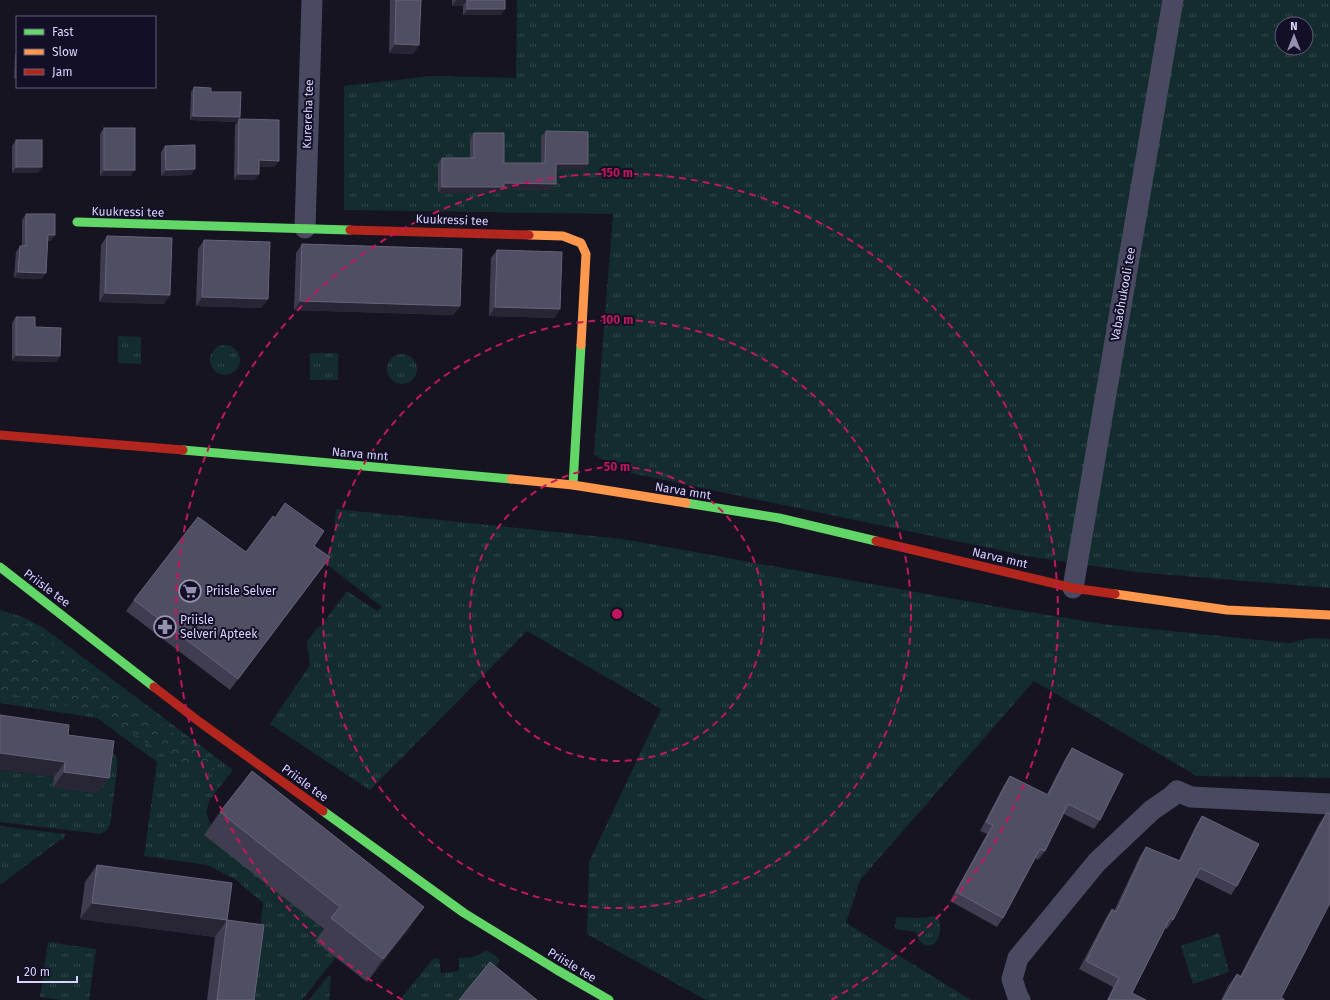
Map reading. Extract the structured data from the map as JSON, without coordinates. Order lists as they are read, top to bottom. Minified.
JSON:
{"streets":{"street":["Kurereha tee","Kuukressi tee","Vabaõhukooli tee","Narva mnt","Priisle tee"]},"crossings":[["Kurereha tee","Kuukressi tee"],["Kuukressi tee","Narva mnt"],["Vabaõhukooli tee","Narva mnt"]],"places":{"supermarket":["Priisle Selver"],"pharmacy":["Priisle Selveri Apteek"]},"legend":["Fast","Slow","Jam"],"scale_bar":"20 m","north":"top","rings":["150 m","100 m","50 m"]}
